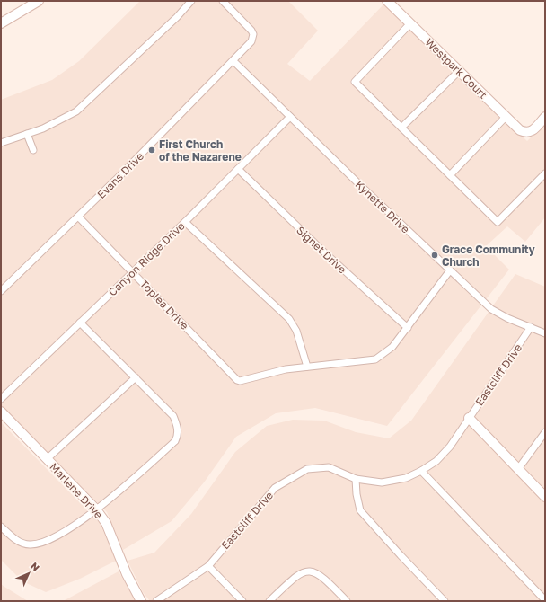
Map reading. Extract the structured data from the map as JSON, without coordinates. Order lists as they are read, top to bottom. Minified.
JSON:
{"streets":{"street":["Westpark Court","Evans Drive","Kynette Drive","Signet Drive","Canyon Ridge Drive","Toplea Drive","Eastcliff Drive","Marlene Drive"]},"crossings":[["Evans Drive","Kynette Drive"],["Evans Drive","Toplea Drive"],["Kynette Drive","Canyon Ridge Drive"],["Kynette Drive","Eastcliff Drive"],["Signet Drive","Canyon Ridge Drive"],["Canyon Ridge Drive","Toplea Drive"]],"places":["First Church of the Nazarene","Grace Community Church"],"north":"top right"}
